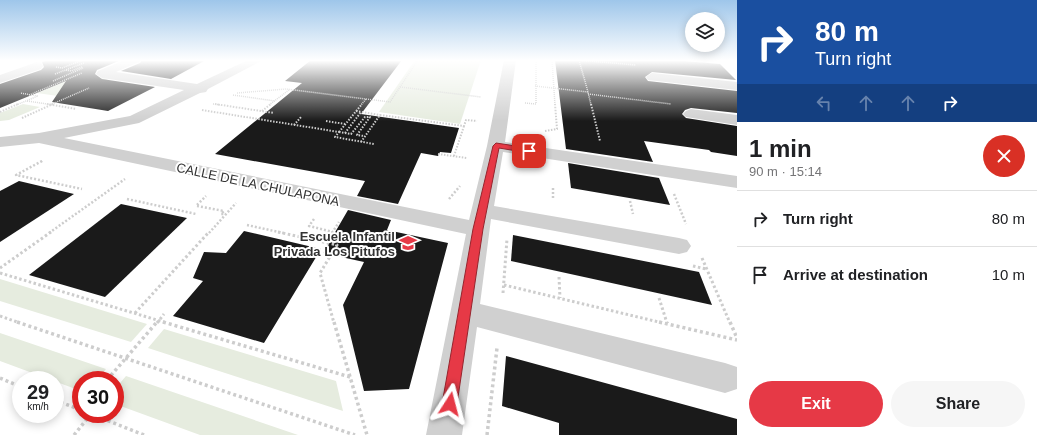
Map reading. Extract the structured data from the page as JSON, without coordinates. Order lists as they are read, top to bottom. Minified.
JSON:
{"streets":{"street":["CALLE DE LA CHULAPONA"]},"places":{"school or university":["Escuela Infantil Privada Los Pitufos"]},"page":{"turn":["80 m","Turn right"],"heading":["1 min","90 m · 15:14"],"list":[{"name":"Turn right","value":"80 m"},{"name":"Arrive at destination","value":"10 m"}],"speed":"29 km/h","limit":"30","buttons":["Exit","Share"]}}
